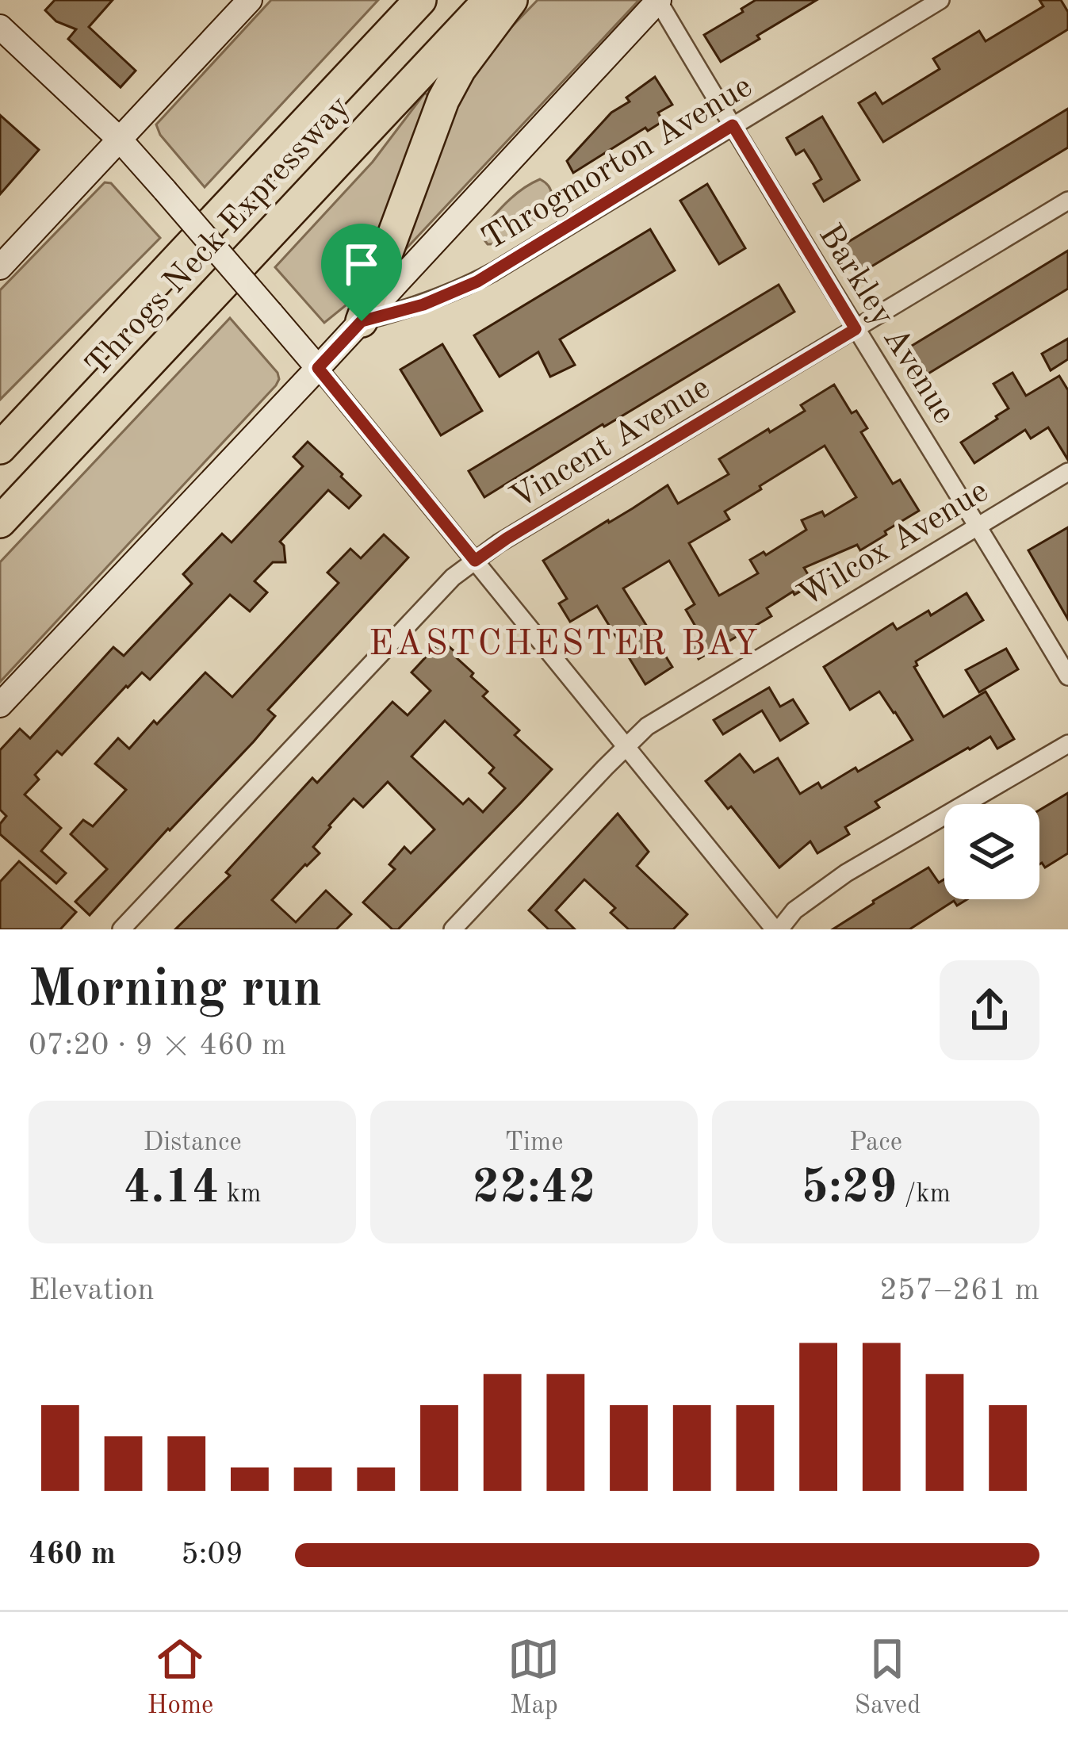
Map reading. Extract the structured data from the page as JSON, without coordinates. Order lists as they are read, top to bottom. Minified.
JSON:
{"streets":{"highway":["Throgs Neck Expressway"],"street":["Throgmorton Avenue","Barkley Avenue","Vincent Avenue","Wilcox Avenue"]},"crossings":[["Throgmorton Avenue","Barkley Avenue"],["Barkley Avenue","Vincent Avenue"],["Barkley Avenue","Wilcox Avenue"]],"districts":["EASTCHESTER BAY"],"page":{"heading":["Morning run","07:20 · 9 × 460 m"],"stats":[["Distance","4.14 km"],["Time","22:42"],["Pace","5:29 /km"]],"chart":["Elevation","257–261 m"],"list":[{"name":"460 m","note":"5:09"}],"tabs":["Home","Map","Saved"]}}
